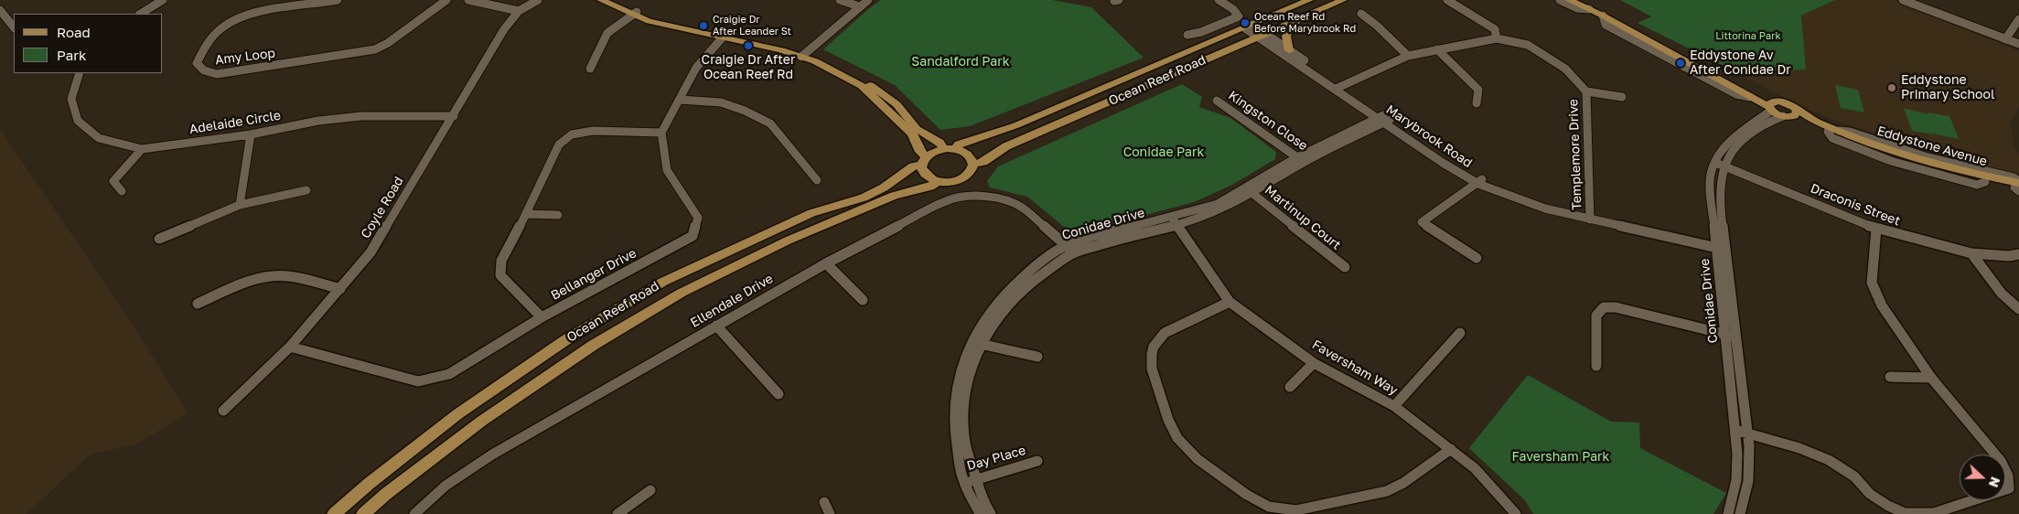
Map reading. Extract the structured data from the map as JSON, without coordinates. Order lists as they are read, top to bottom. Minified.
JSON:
{"streets":{"main road":["Ocean Reef Road","Eddystone Avenue"],"street":["Amy Loop","Kingston Close","Adelaide Circle","Marybrook Road","Templemore Drive","Draconis Street","Coyle Road","Martinup Court","Conidae Drive","Bellanger Drive","Ellendale Drive","Faversham Way","Day Place"]},"crossings":[["Ocean Reef Road","Marybrook Road"],["Kingston Close","Conidae Drive"],["Adelaide Circle","Coyle Road"],["Marybrook Road","Templemore Drive"],["Marybrook Road","Conidae Drive"],["Eddystone Avenue","Conidae Drive"],["Draconis Street","Conidae Drive"],["Coyle Road","Bellanger Drive"],["Martinup Court","Conidae Drive"],["Conidae Drive","Ellendale Drive"],["Conidae Drive","Faversham Way"],["Conidae Drive","Day Place"]],"parks":["Littorina Park","Sandalford Park","Conidae Park","Faversham Park"],"places":["Ocean Reef Rd Before Marybrook Rd","Craigie Dr After Leander St","Craigie Dr After Ocean Reef Rd","Eddystone Av After Conidae Dr","Eddystone Primary School"],"legend":["Road","Park"],"north":"right"}
